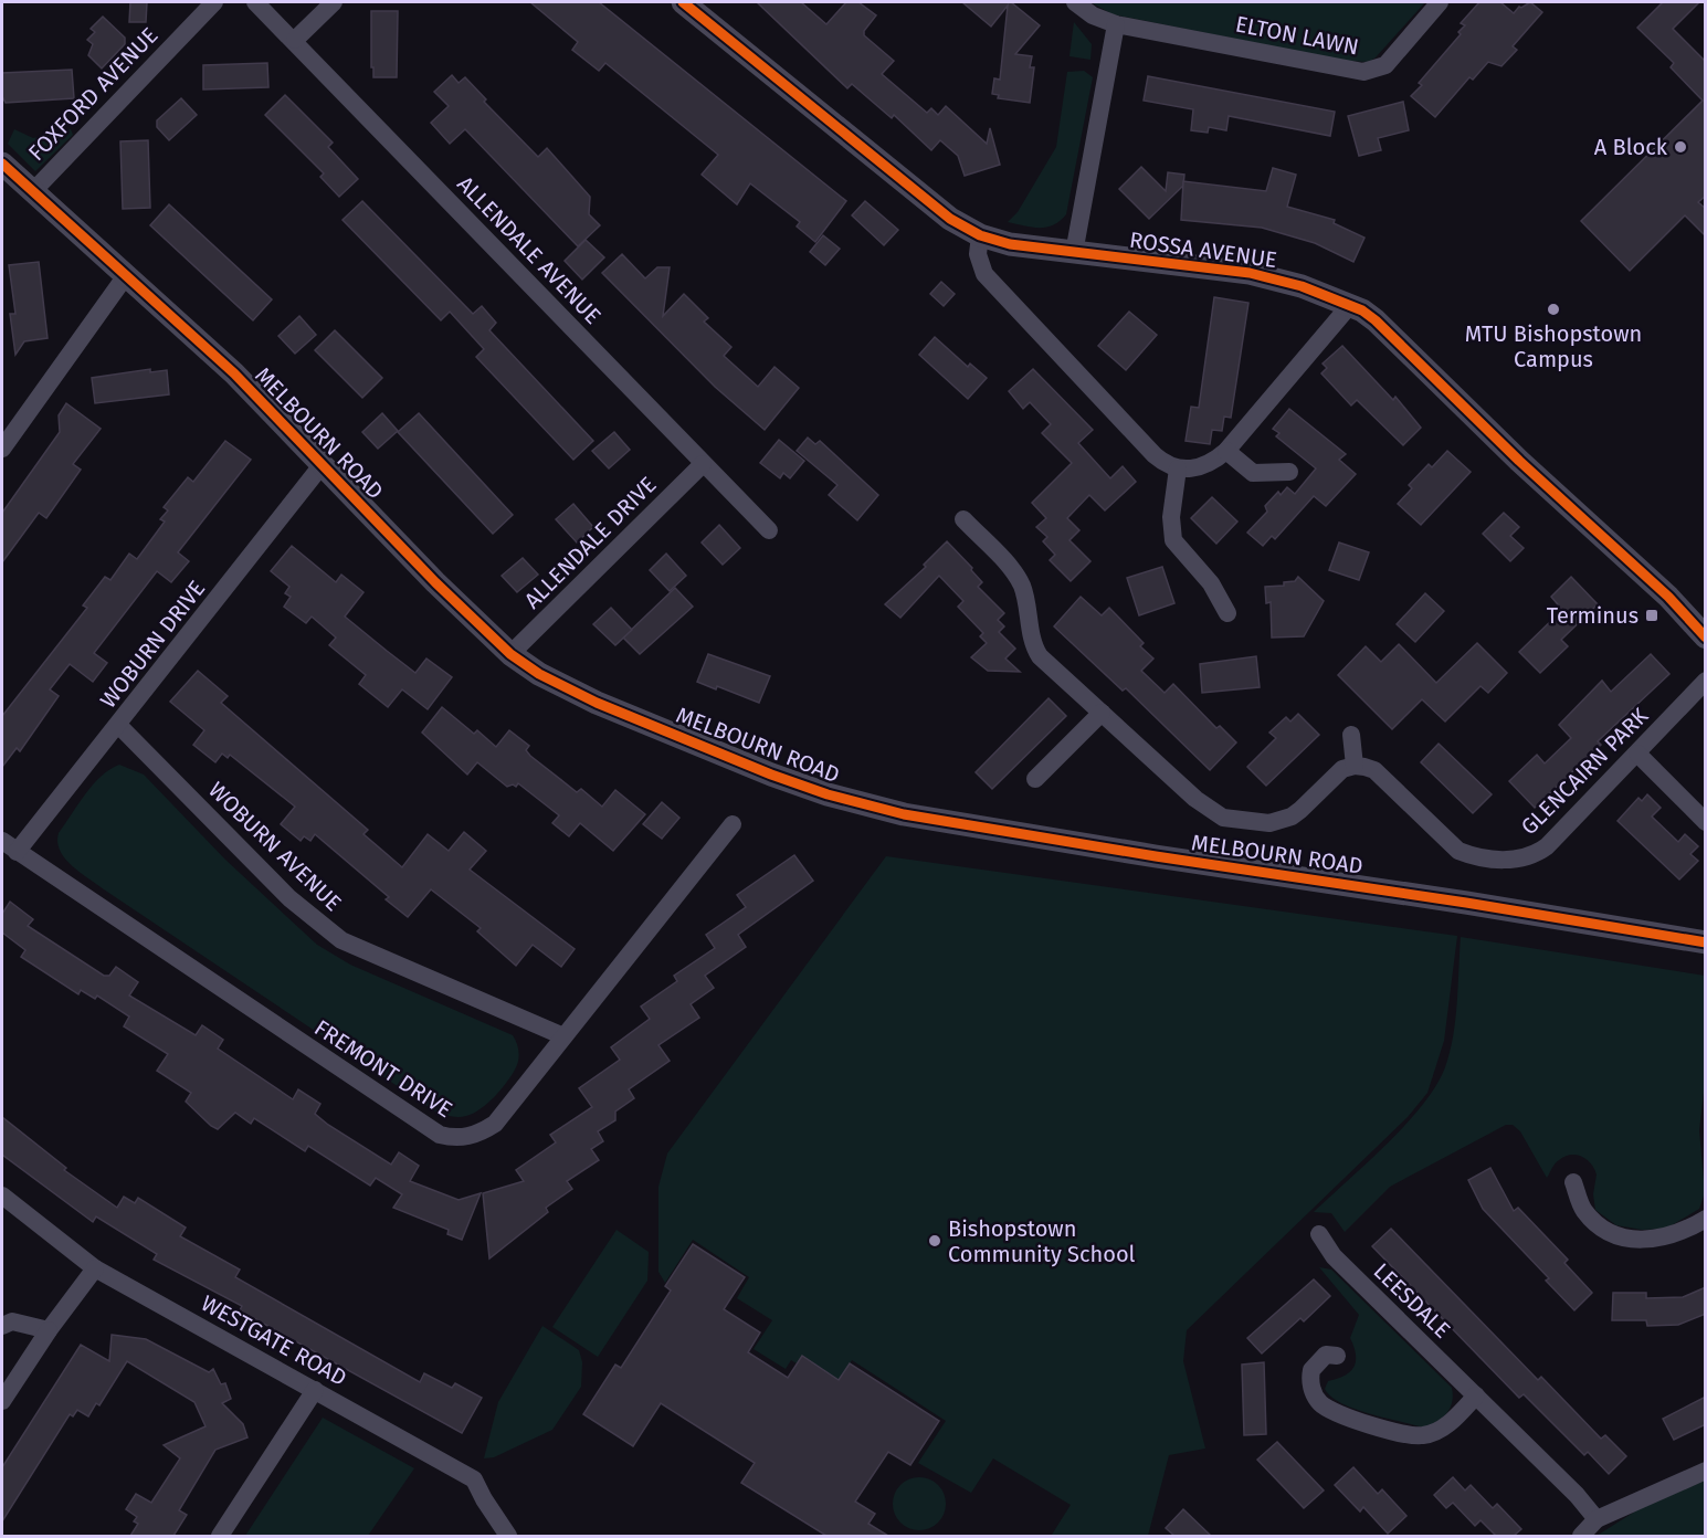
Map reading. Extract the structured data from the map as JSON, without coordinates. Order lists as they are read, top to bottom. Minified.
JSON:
{"streets":{"street":["ELTON LAWN","FOXFORD AVENUE","ALLENDALE AVENUE","ROSSA AVENUE","MELBOURN ROAD","ALLENDALE DRIVE","WOBURN DRIVE","GLENCAIRN PARK","WOBURN AVENUE","FREMONT DRIVE","LEESDALE","WESTGATE ROAD"]},"crossings":[["FOXFORD AVENUE","MELBOURN ROAD"],["ALLENDALE AVENUE","ALLENDALE DRIVE"],["MELBOURN ROAD","ALLENDALE DRIVE"],["MELBOURN ROAD","WOBURN DRIVE"],["WOBURN DRIVE","WOBURN AVENUE"],["WOBURN DRIVE","FREMONT DRIVE"],["WOBURN AVENUE","FREMONT DRIVE"]],"places":{"other":["A Block","MTU Bishopstown Campus","Bishopstown Community School"],"transit":["Terminus"]}}
